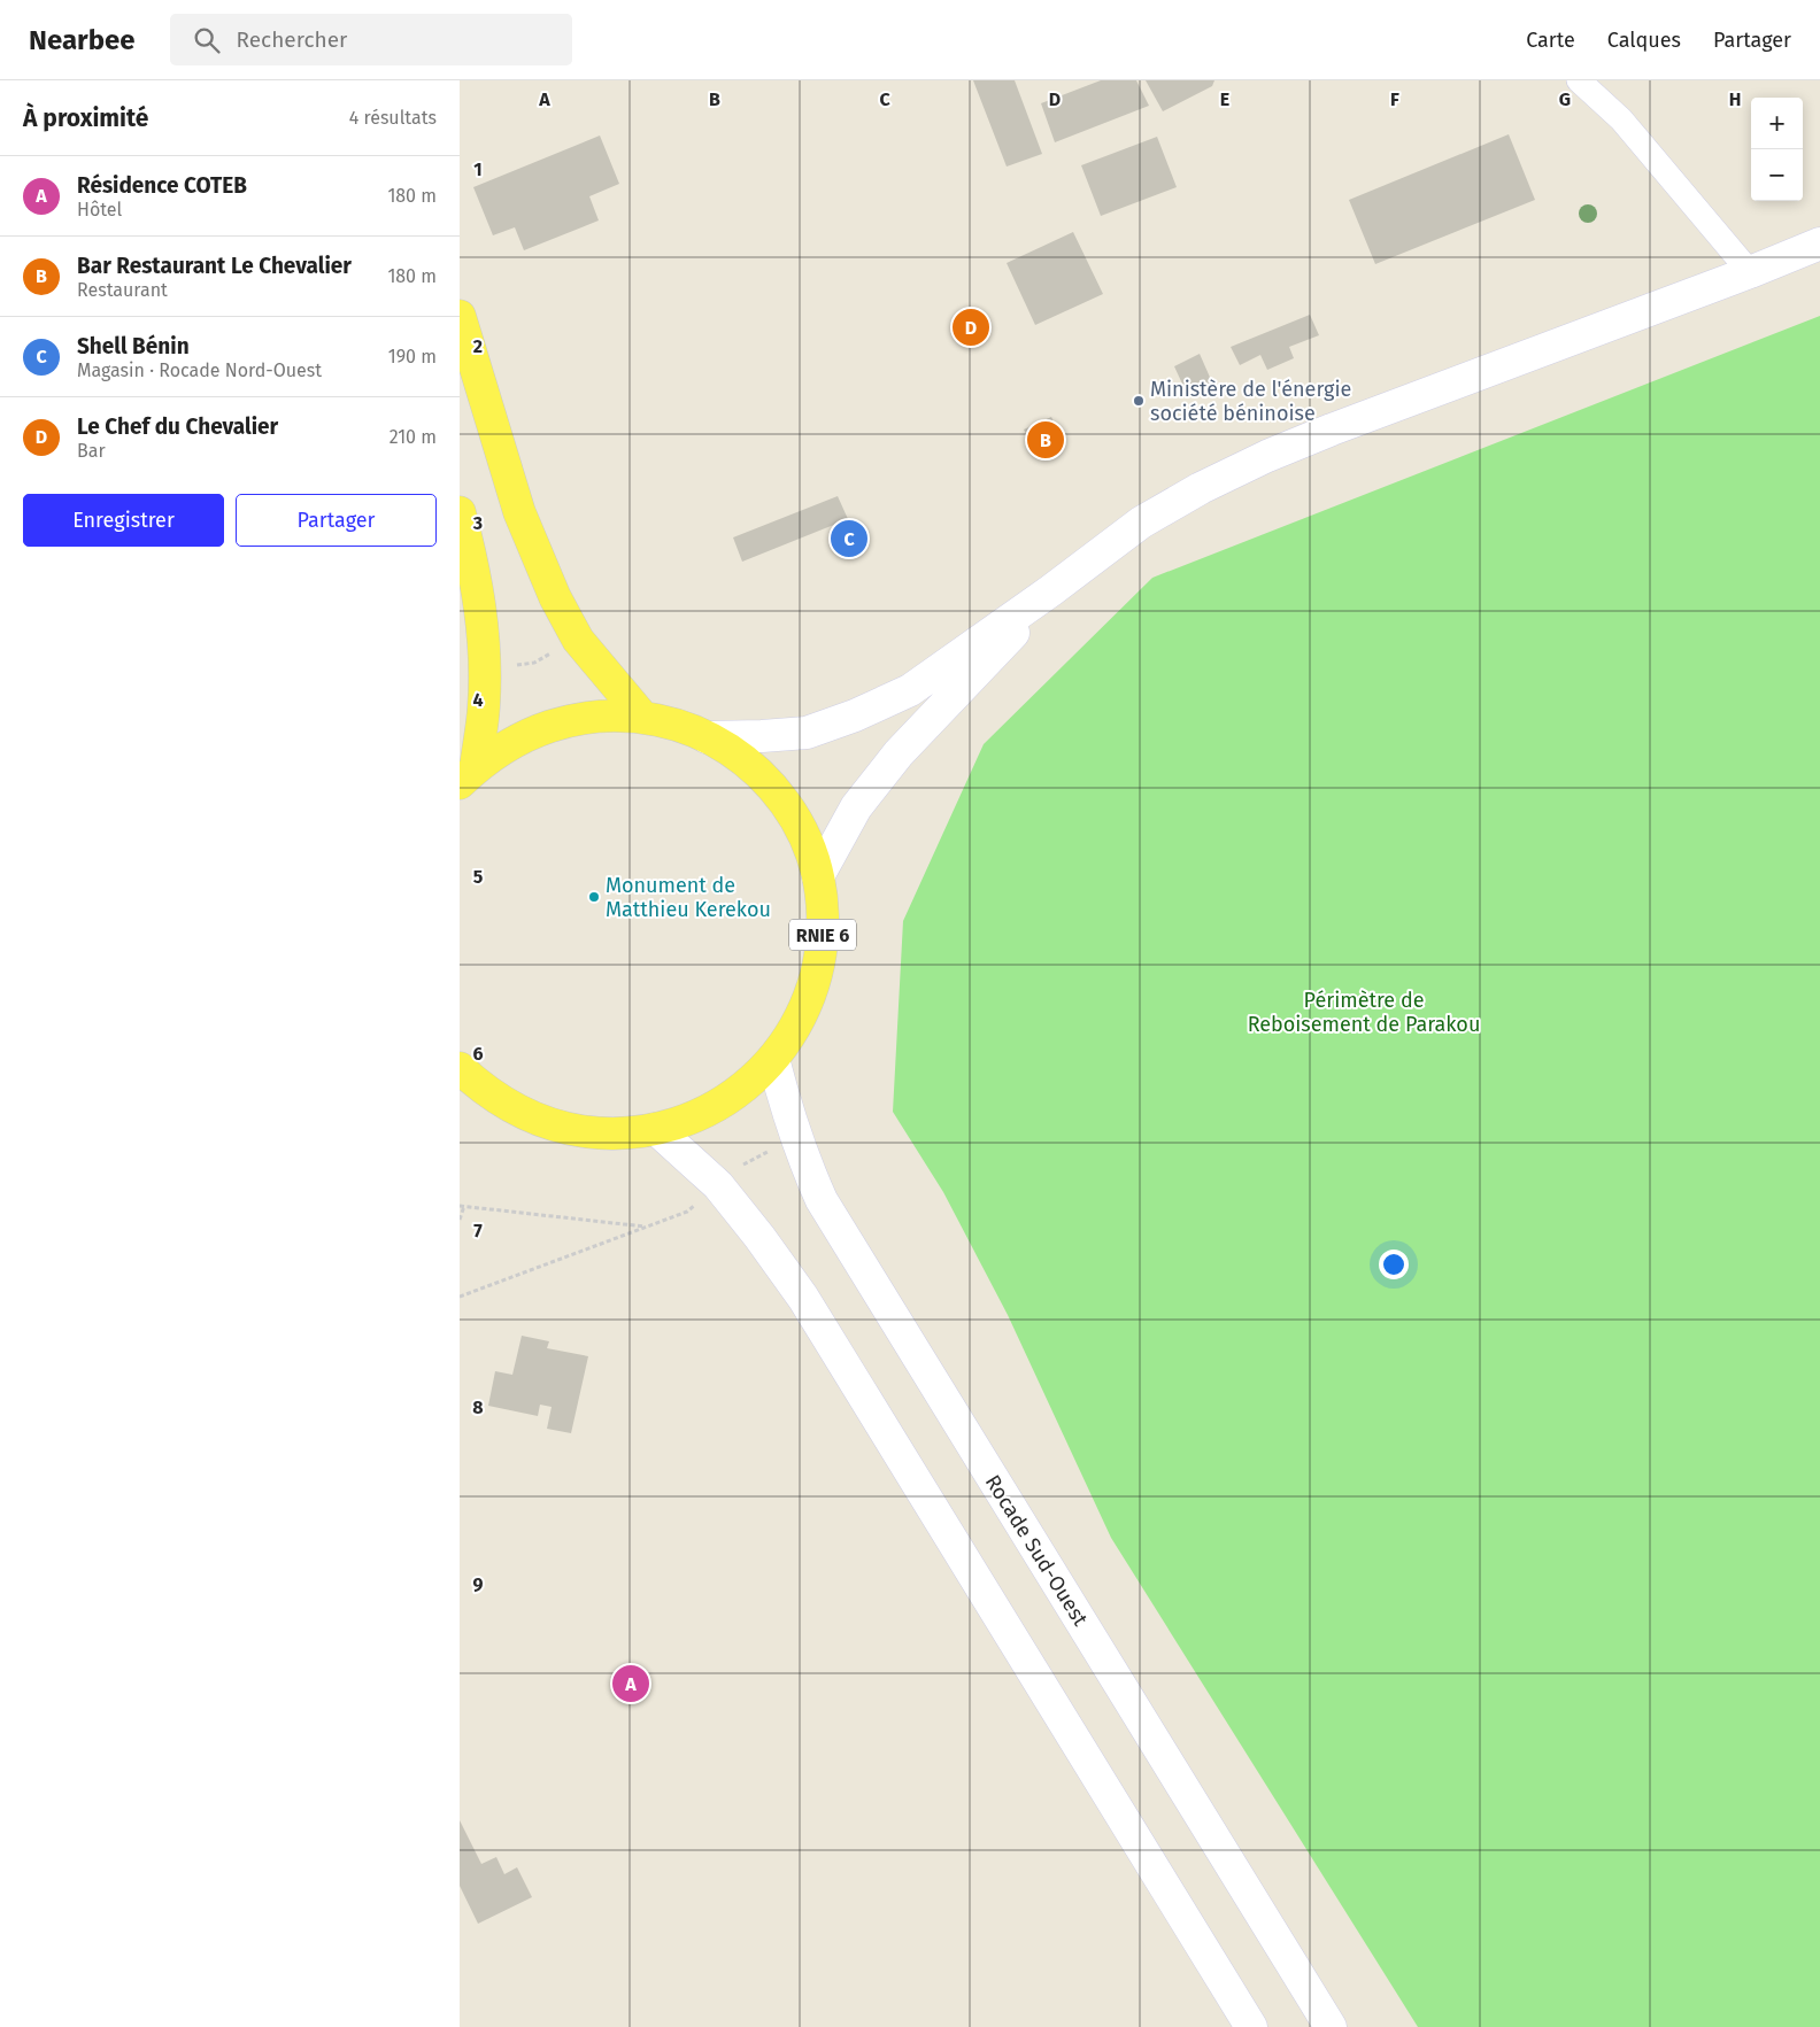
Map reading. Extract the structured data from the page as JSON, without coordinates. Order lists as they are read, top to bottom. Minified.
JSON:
{"streets":{"main road":["RNIE 6","Rocade Sud-Ouest"]},"crossings":[["RNIE 6","Rocade Sud-Ouest"]],"parks":["Périmètre de Reboisement de Parakou"],"places":["Ministère de l'énergie société béninoise","Monument de Matthieu Kerekou"],"page":{"header":"Nearbee","search":"Rechercher","nav":["Carte","Calques","Partager"],"heading":["À proximité","4 résultats"],"map_buttons":["+","−"],"list":[{"mark":"A","name":"Résidence COTEB","note":"Hôtel","value":"180 m"},{"mark":"B","name":"Bar Restaurant Le Chevalier","note":"Restaurant","value":"180 m"},{"mark":"C","name":"Shell Bénin","note":"Magasin · Rocade Nord-Ouest","value":"190 m"},{"mark":"D","name":"Le Chef du Chevalier","note":"Bar","value":"210 m"}],"pins":["D","B","C","A"],"buttons":["Enregistrer","Partager"]},"grid":{"columns":["A","B","C","D","E","F","G","H"],"rows":["1","2","3","4","5","6","7","8","9"]}}
